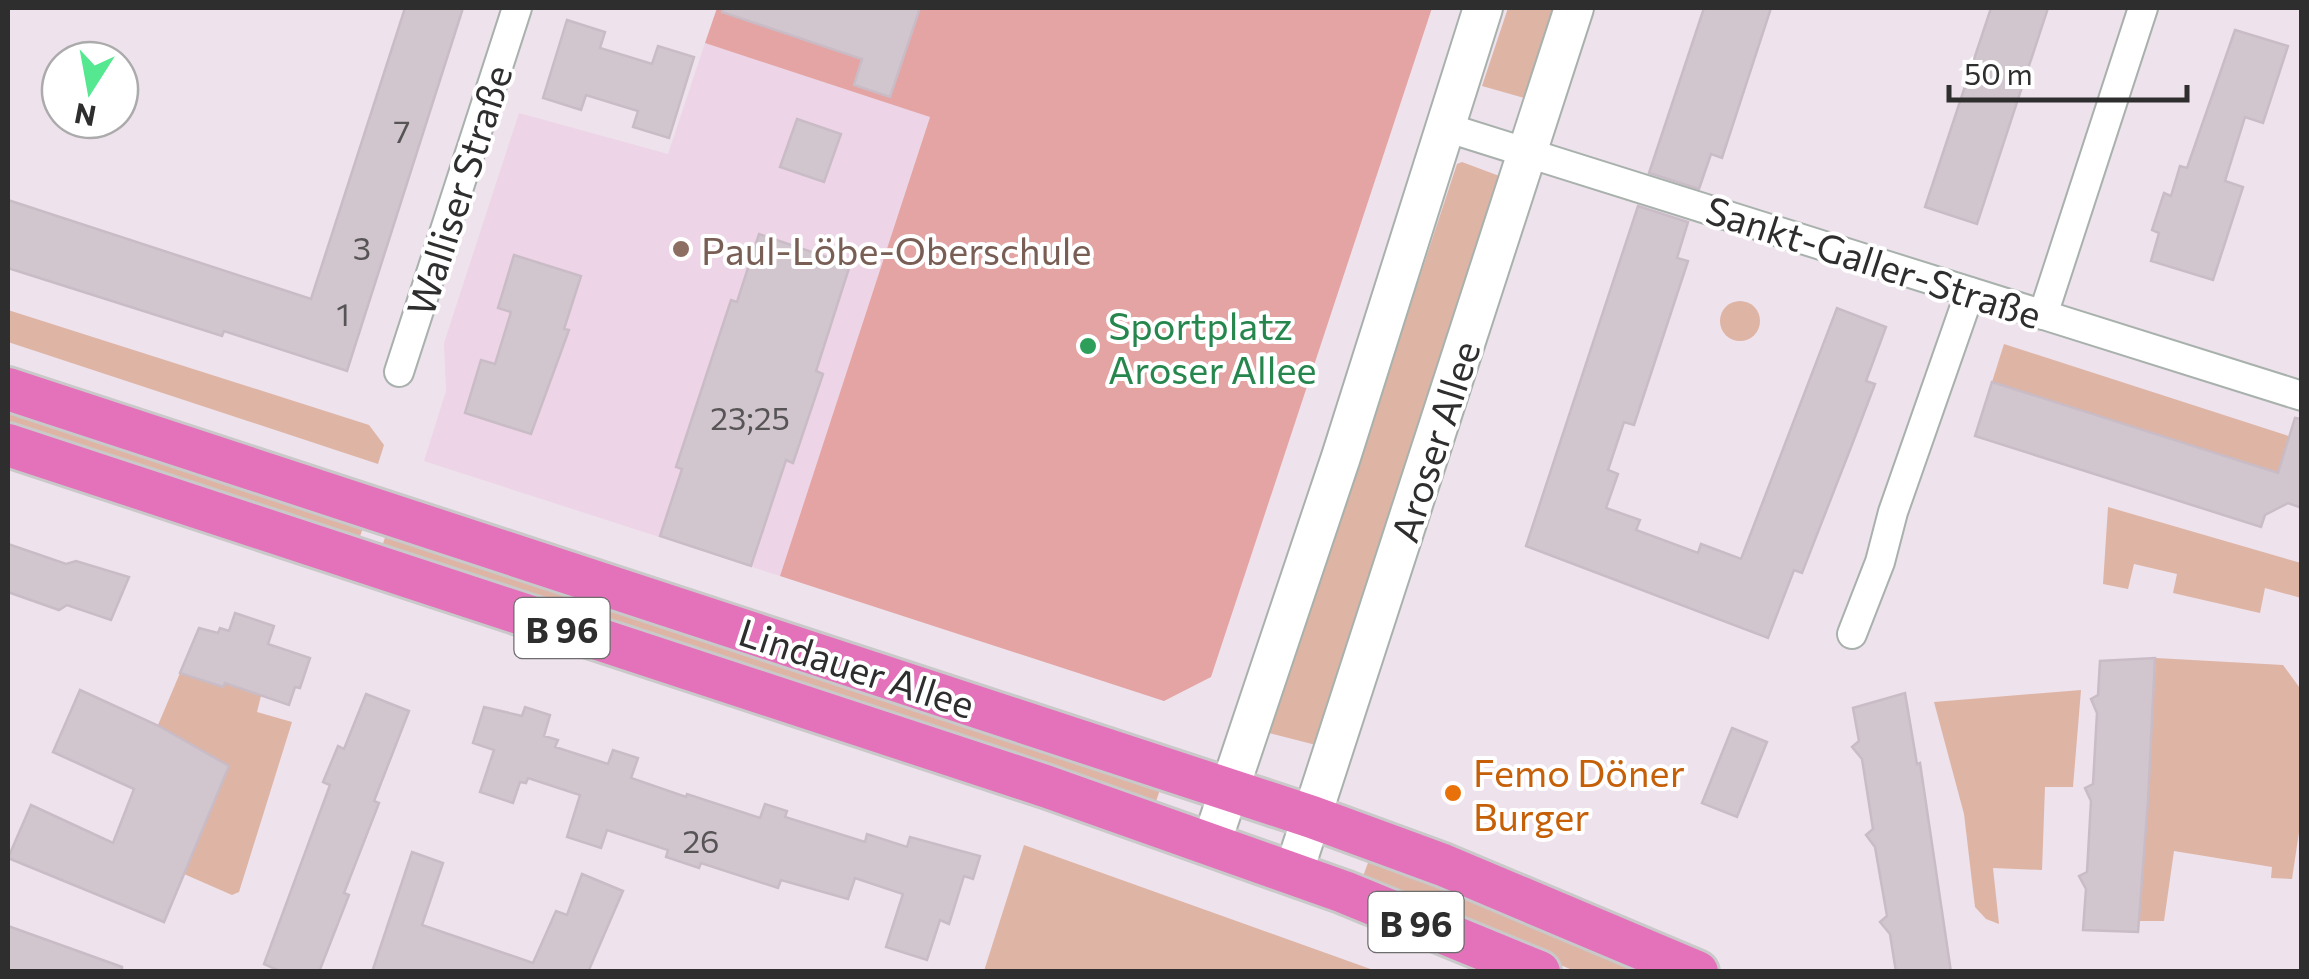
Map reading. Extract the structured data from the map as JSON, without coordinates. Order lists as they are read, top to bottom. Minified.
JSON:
{"streets":{"main road":["Aroser Allee","B 96","Lindauer Allee"],"street":["Walliser Straße","Sankt-Galler-Straße"]},"crossings":[["Sankt-Galler-Straße","Aroser Allee"],["Aroser Allee","Lindauer Allee"]],"places":["Paul-Löbe-Oberschule","Sportplatz Aroser Allee","Femo Döner Burger"],"house_numbers":["7","3","1","23;25","26"],"scale_bar":"50 m","north":"bottom"}
